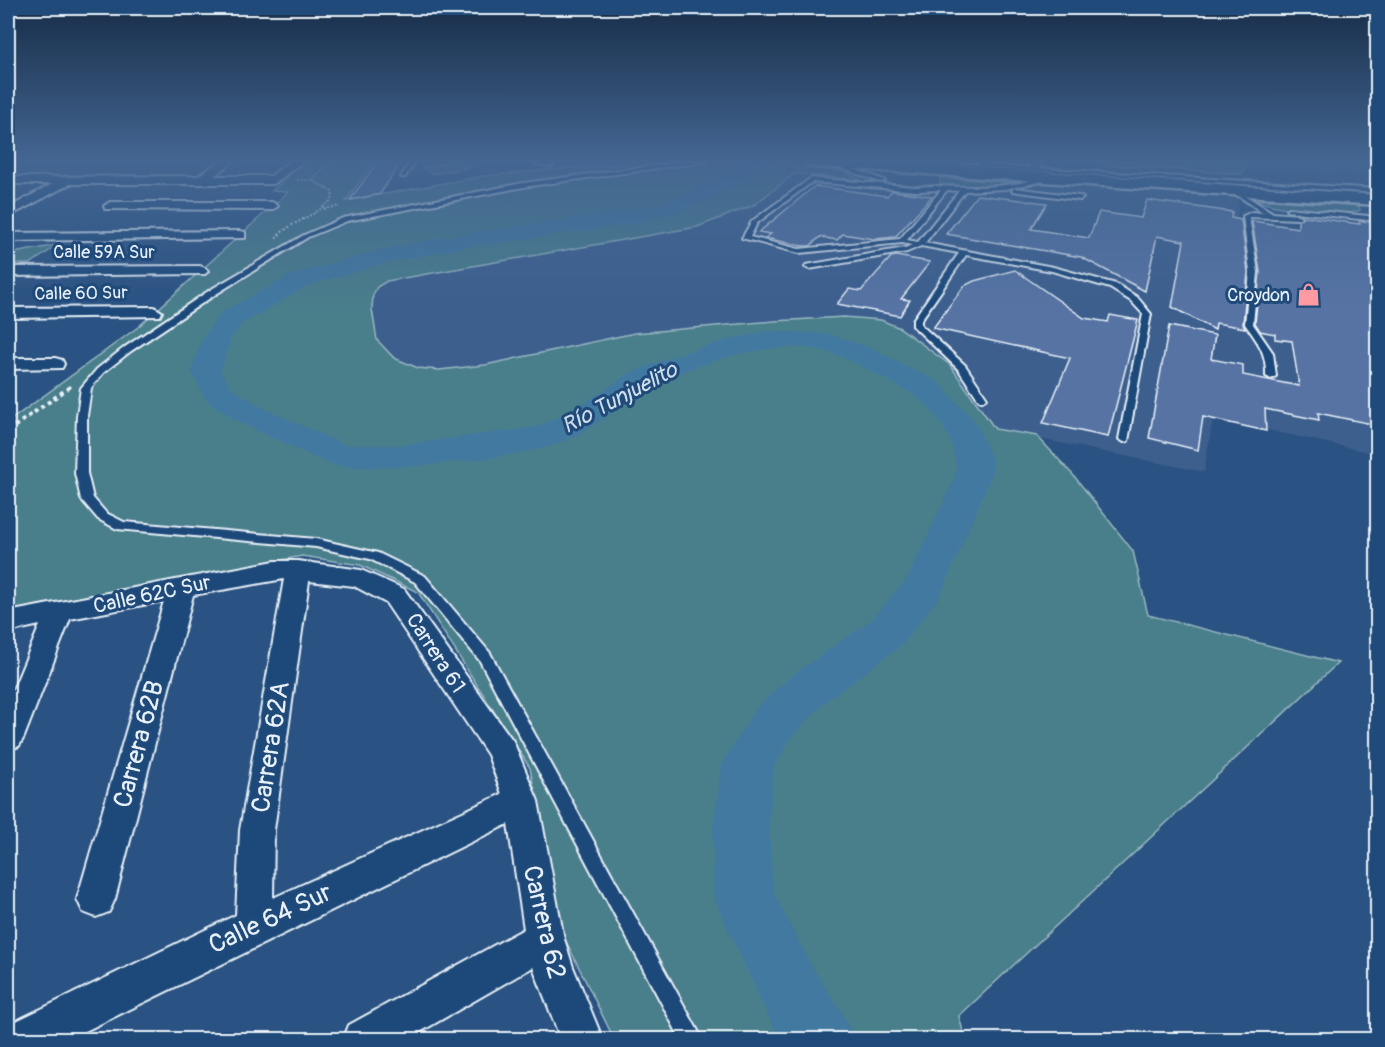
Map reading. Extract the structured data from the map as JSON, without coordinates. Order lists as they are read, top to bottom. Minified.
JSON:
{"streets":{"street":["Calle 59A Sur","Calle 60 Sur","Calle 62C Sur","Carrera 61","Carrera 62B","Carrera 62A","Calle 64 Sur","Carrera 62"]},"crossings":[["Calle 62C Sur","Carrera 61"],["Calle 62C Sur","Carrera 62B"],["Calle 62C Sur","Carrera 62A"],["Carrera 61","Carrera 62A"],["Carrera 61","Calle 64 Sur"],["Carrera 61","Carrera 62"],["Carrera 62A","Calle 64 Sur"],["Calle 64 Sur","Carrera 62"]],"water":["Río Tunjuelito"],"places":{"shop":["Croydon"]}}
